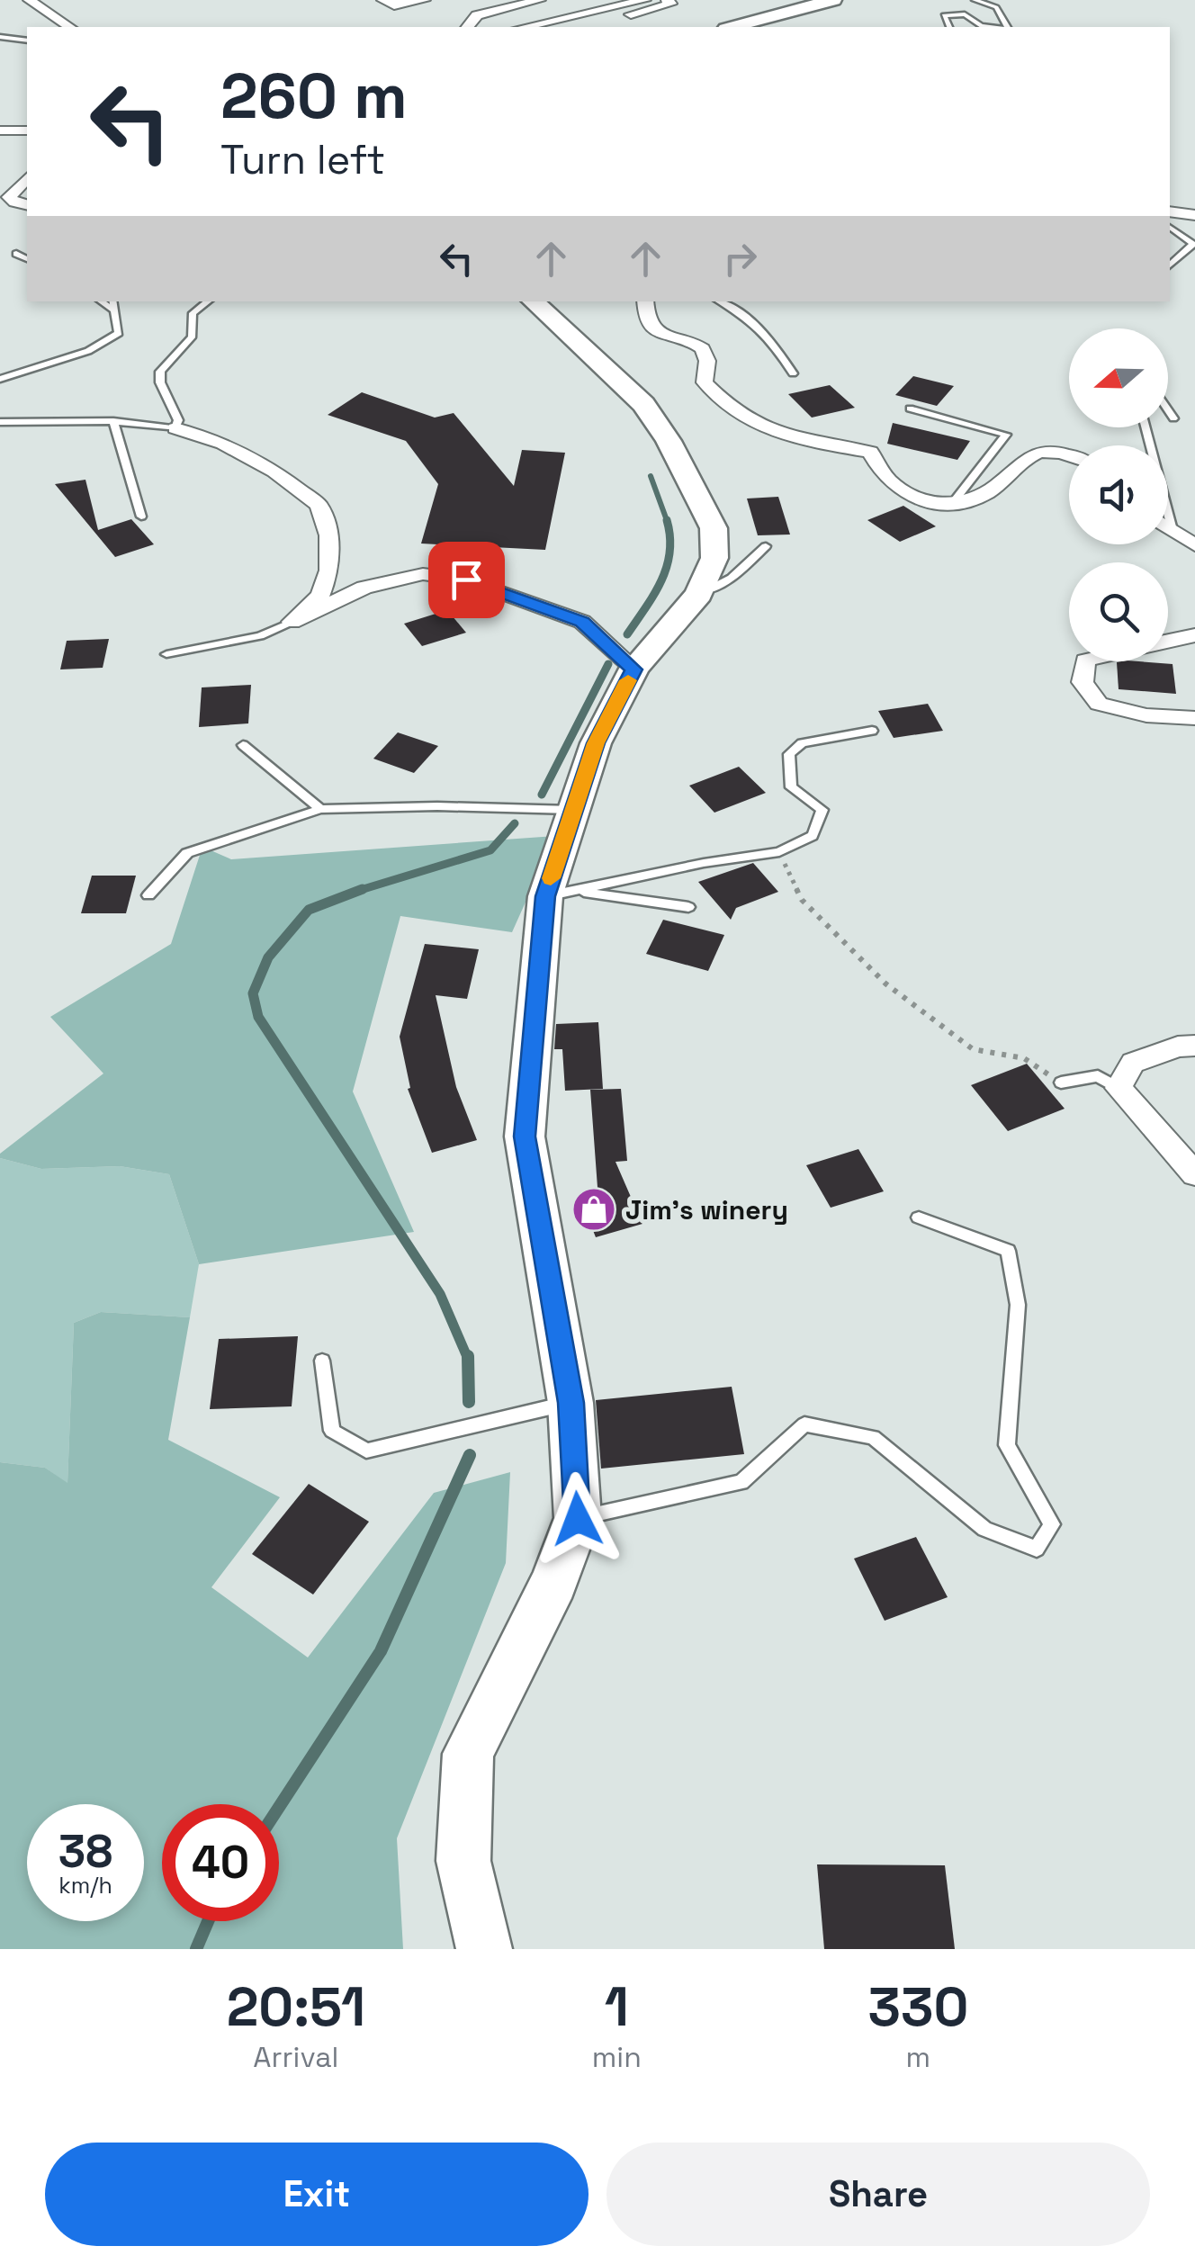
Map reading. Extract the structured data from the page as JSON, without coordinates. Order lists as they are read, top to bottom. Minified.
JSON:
{"places":{"shop":["Jim's winery"]},"north":"left","page":{"turn":["260 m","Turn left"],"speed":"38 km/h","limit":"40","eta":["20:51","Arrival","1","min","330","m"],"buttons":["Exit","Share"]}}
